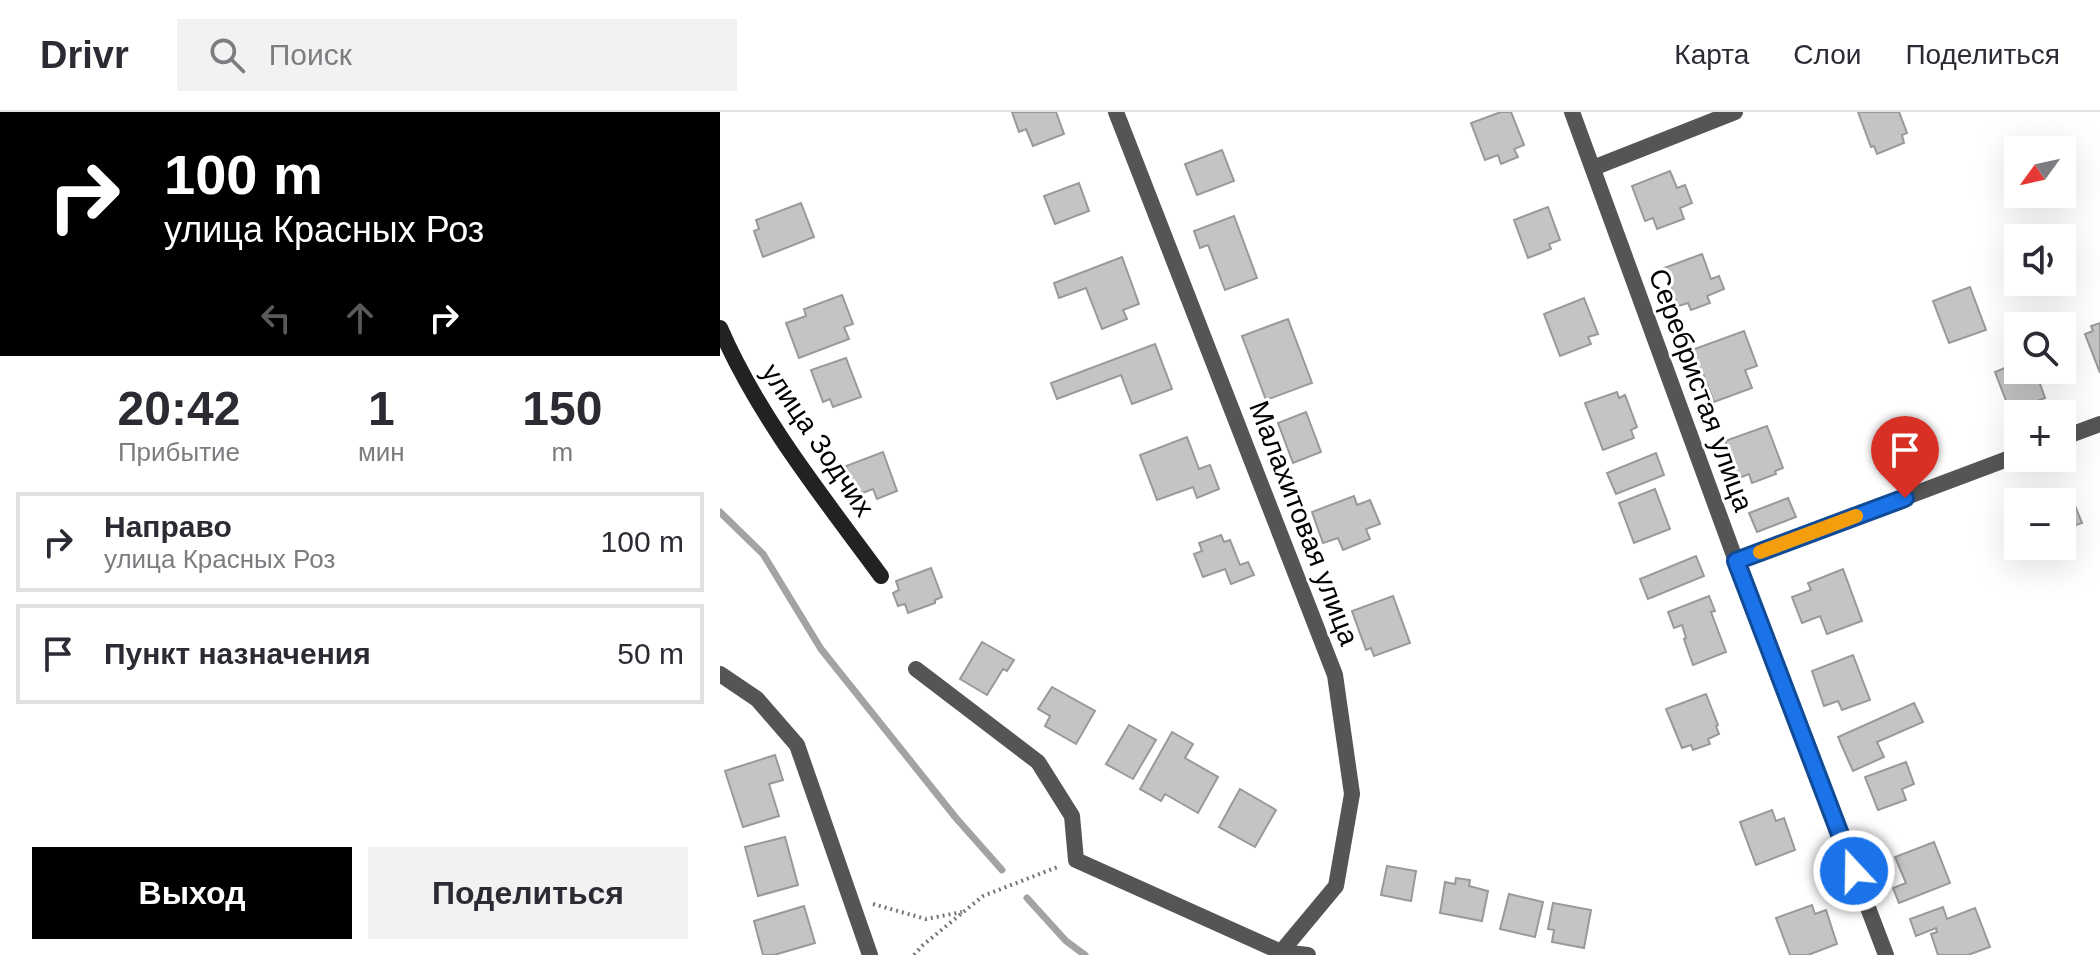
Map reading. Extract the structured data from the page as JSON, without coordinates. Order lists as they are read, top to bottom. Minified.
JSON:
{"streets":{"street":["Серебристая улица","улица Зодчих","Малахитовая улица"]},"north":"bottom left","page":{"header":"Drivr","search":"Поиск","nav":["Карта","Слои","Поделиться"],"turn":["100 m","улица Красных Роз"],"map_buttons":["+","−"],"eta":["20:42","Прибытие","1","мин","150","m"],"list":[{"name":"Направо","note":"улица Красных Роз","value":"100 m"},{"name":"Пункт назначения","value":"50 m"}],"buttons":["Выход","Поделиться"]}}
